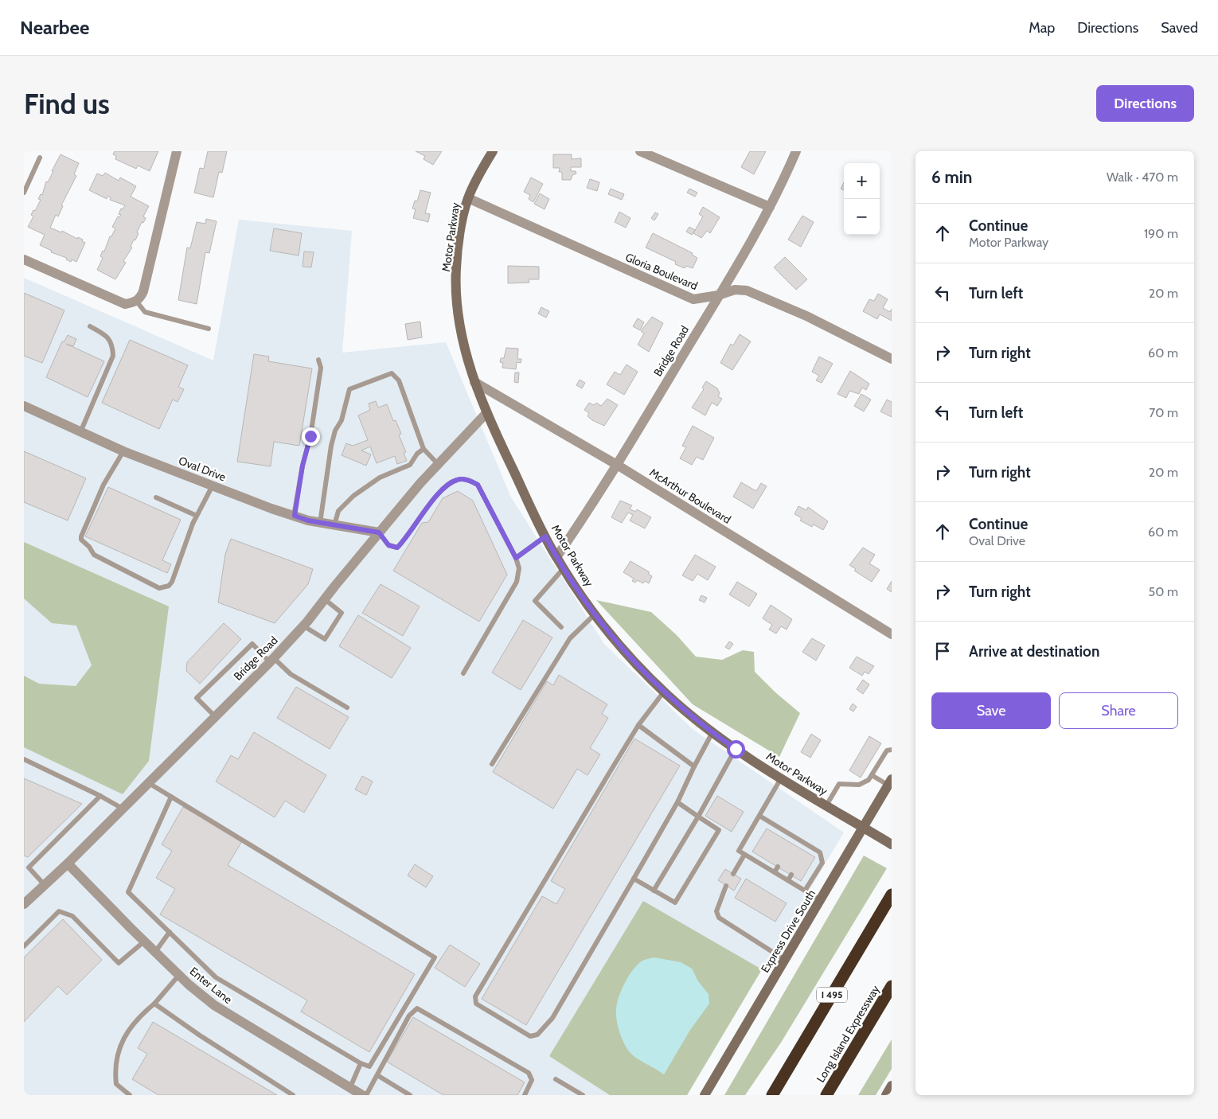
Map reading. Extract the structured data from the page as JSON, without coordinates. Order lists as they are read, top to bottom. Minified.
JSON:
{"streets":{"highway":["I 495","Long Island Expressway"],"main road":["Motor Parkway","Express Drive South"],"street":["Gloria Boulevard","Bridge Road","Oval Drive","McArthur Boulevard","Enter Lane"]},"crossings":[["Motor Parkway","Gloria Boulevard"],["Motor Parkway","Bridge Road"],["Motor Parkway","McArthur Boulevard"],["Motor Parkway","Express Drive South"],["Gloria Boulevard","Bridge Road"],["Bridge Road","Oval Drive"],["Bridge Road","McArthur Boulevard"],["Bridge Road","Enter Lane"]],"page":{"header":"Nearbee","nav":["Map","Directions","Saved"],"buttons":["Directions",["Save","Share"]],"title":"Find us","heading":["6 min","Walk · 470 m"],"map_buttons":["+","−"],"list":[["Continue","Motor Parkway","190 m"],["Turn left","20 m"],["Turn right","60 m"],["Turn left","70 m"],["Turn right","20 m"],["Continue","Oval Drive","60 m"],["Turn right","50 m"],"Arrive at destination"]}}
